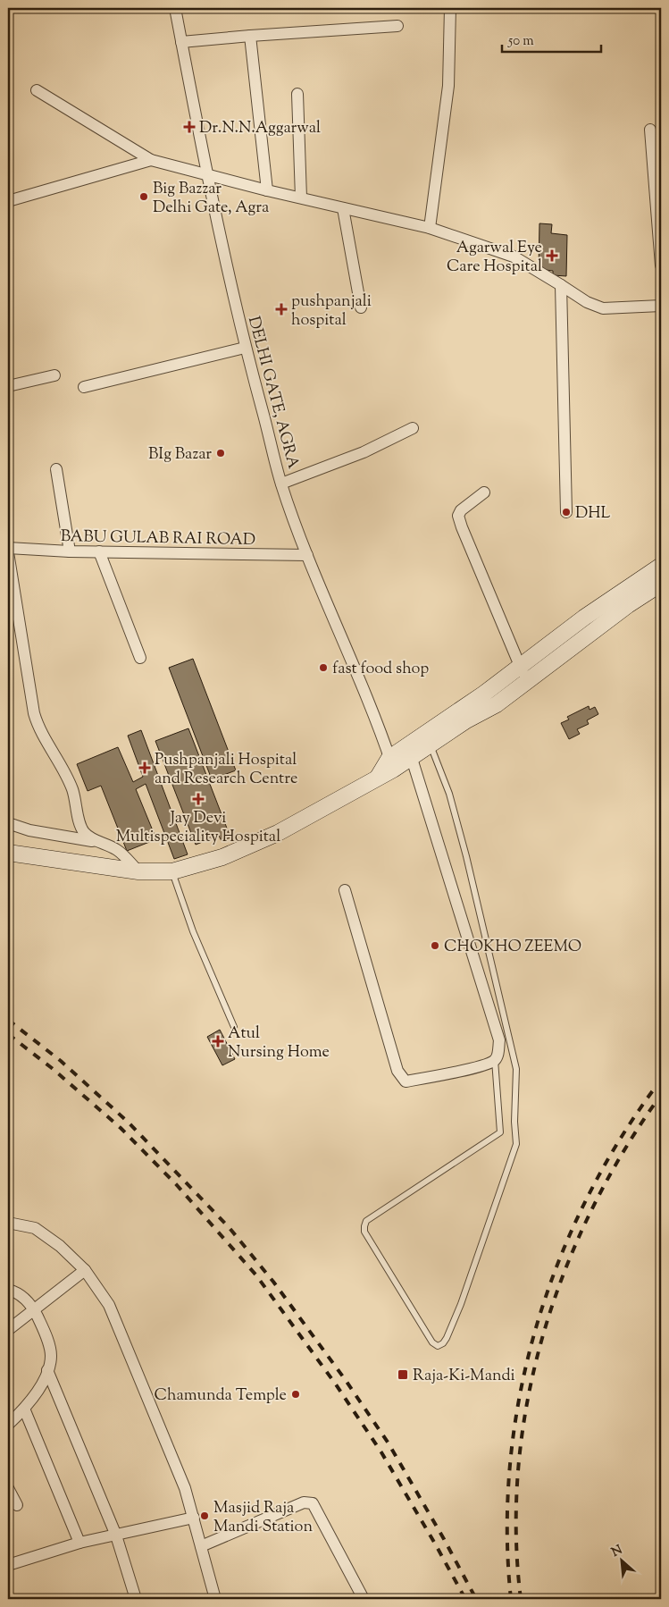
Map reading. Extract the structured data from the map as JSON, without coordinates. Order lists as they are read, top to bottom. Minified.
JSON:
{"streets":{"street":["DELHI GATE, AGRA","BABU GULAB RAI ROAD"]},"crossings":[["DELHI GATE, AGRA","BABU GULAB RAI ROAD"]],"places":{"health":["Dr.N.N.Aggarwal","Agarwal Eye Care Hospital","pushpanjali hospital","Pushpanjali Hospital and Research Centre","Jay Devi Multispeciality Hospital","Atul Nursing Home"],"other":["Big Bazzar Delhi Gate, Agra","BIg Bazar","DHL","fast food shop","CHOKHO ZEEMO","Chamunda Temple","Masjid Raja Mandi Station"],"transit":["Raja-Ki-Mandi"]},"scale_bar":"50 m","north":"top left"}
